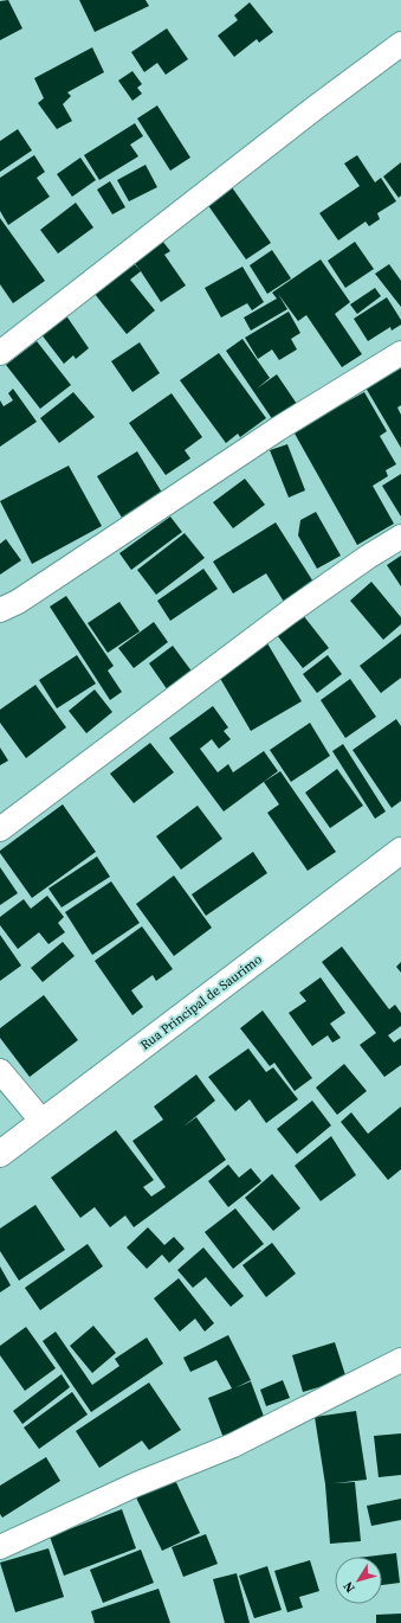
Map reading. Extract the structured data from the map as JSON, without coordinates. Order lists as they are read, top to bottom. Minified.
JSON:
{"streets":{"street":["Rua Principal de Saurimo"]},"north":"bottom left"}
